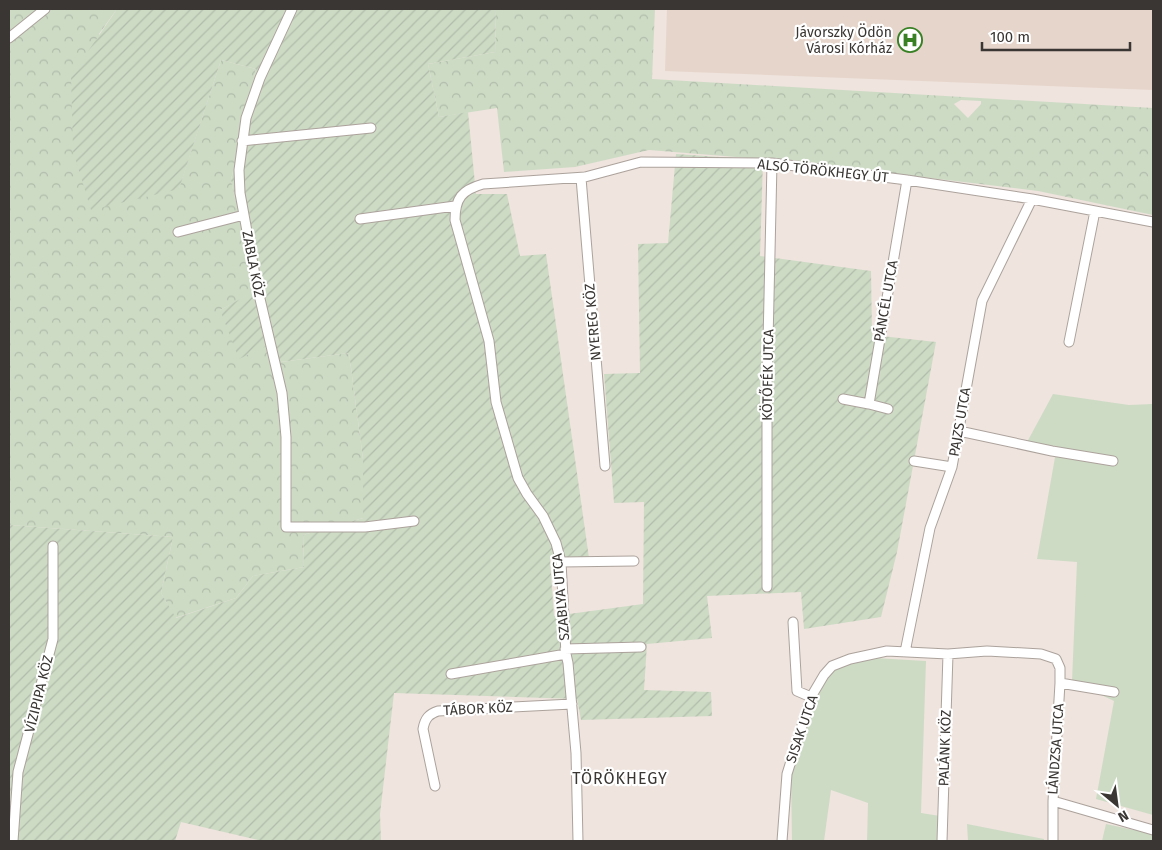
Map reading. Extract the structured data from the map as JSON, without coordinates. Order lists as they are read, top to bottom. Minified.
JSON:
{"streets":{"street":["ALSÓ TÖRÖKHEGY ÚT","ZABLA KÖZ","PÁNCÉL UTCA","NYEREG KÖZ","KÖTŐFÉK UTCA","PAJZS UTCA","SZABLYA UTCA","VÍZIPIPA KÖZ","TÁBOR KÖZ","SISAK UTCA","PALÁNK KÖZ","LÁNDZSA UTCA"]},"crossings":[["ALSÓ TÖRÖKHEGY ÚT","PÁNCÉL UTCA"],["ALSÓ TÖRÖKHEGY ÚT","NYEREG KÖZ"],["ALSÓ TÖRÖKHEGY ÚT","KÖTŐFÉK UTCA"],["ALSÓ TÖRÖKHEGY ÚT","PAJZS UTCA"],["ALSÓ TÖRÖKHEGY ÚT","SZABLYA UTCA"],["PAJZS UTCA","SISAK UTCA"],["SZABLYA UTCA","TÁBOR KÖZ"],["SISAK UTCA","PALÁNK KÖZ"],["SISAK UTCA","LÁNDZSA UTCA"]],"districts":["TÖRÖKHEGY"],"places":{"hospital":["Jávorszky Ödön Városi Kórház"]},"scale_bar":"100 m","north":"bottom right"}
